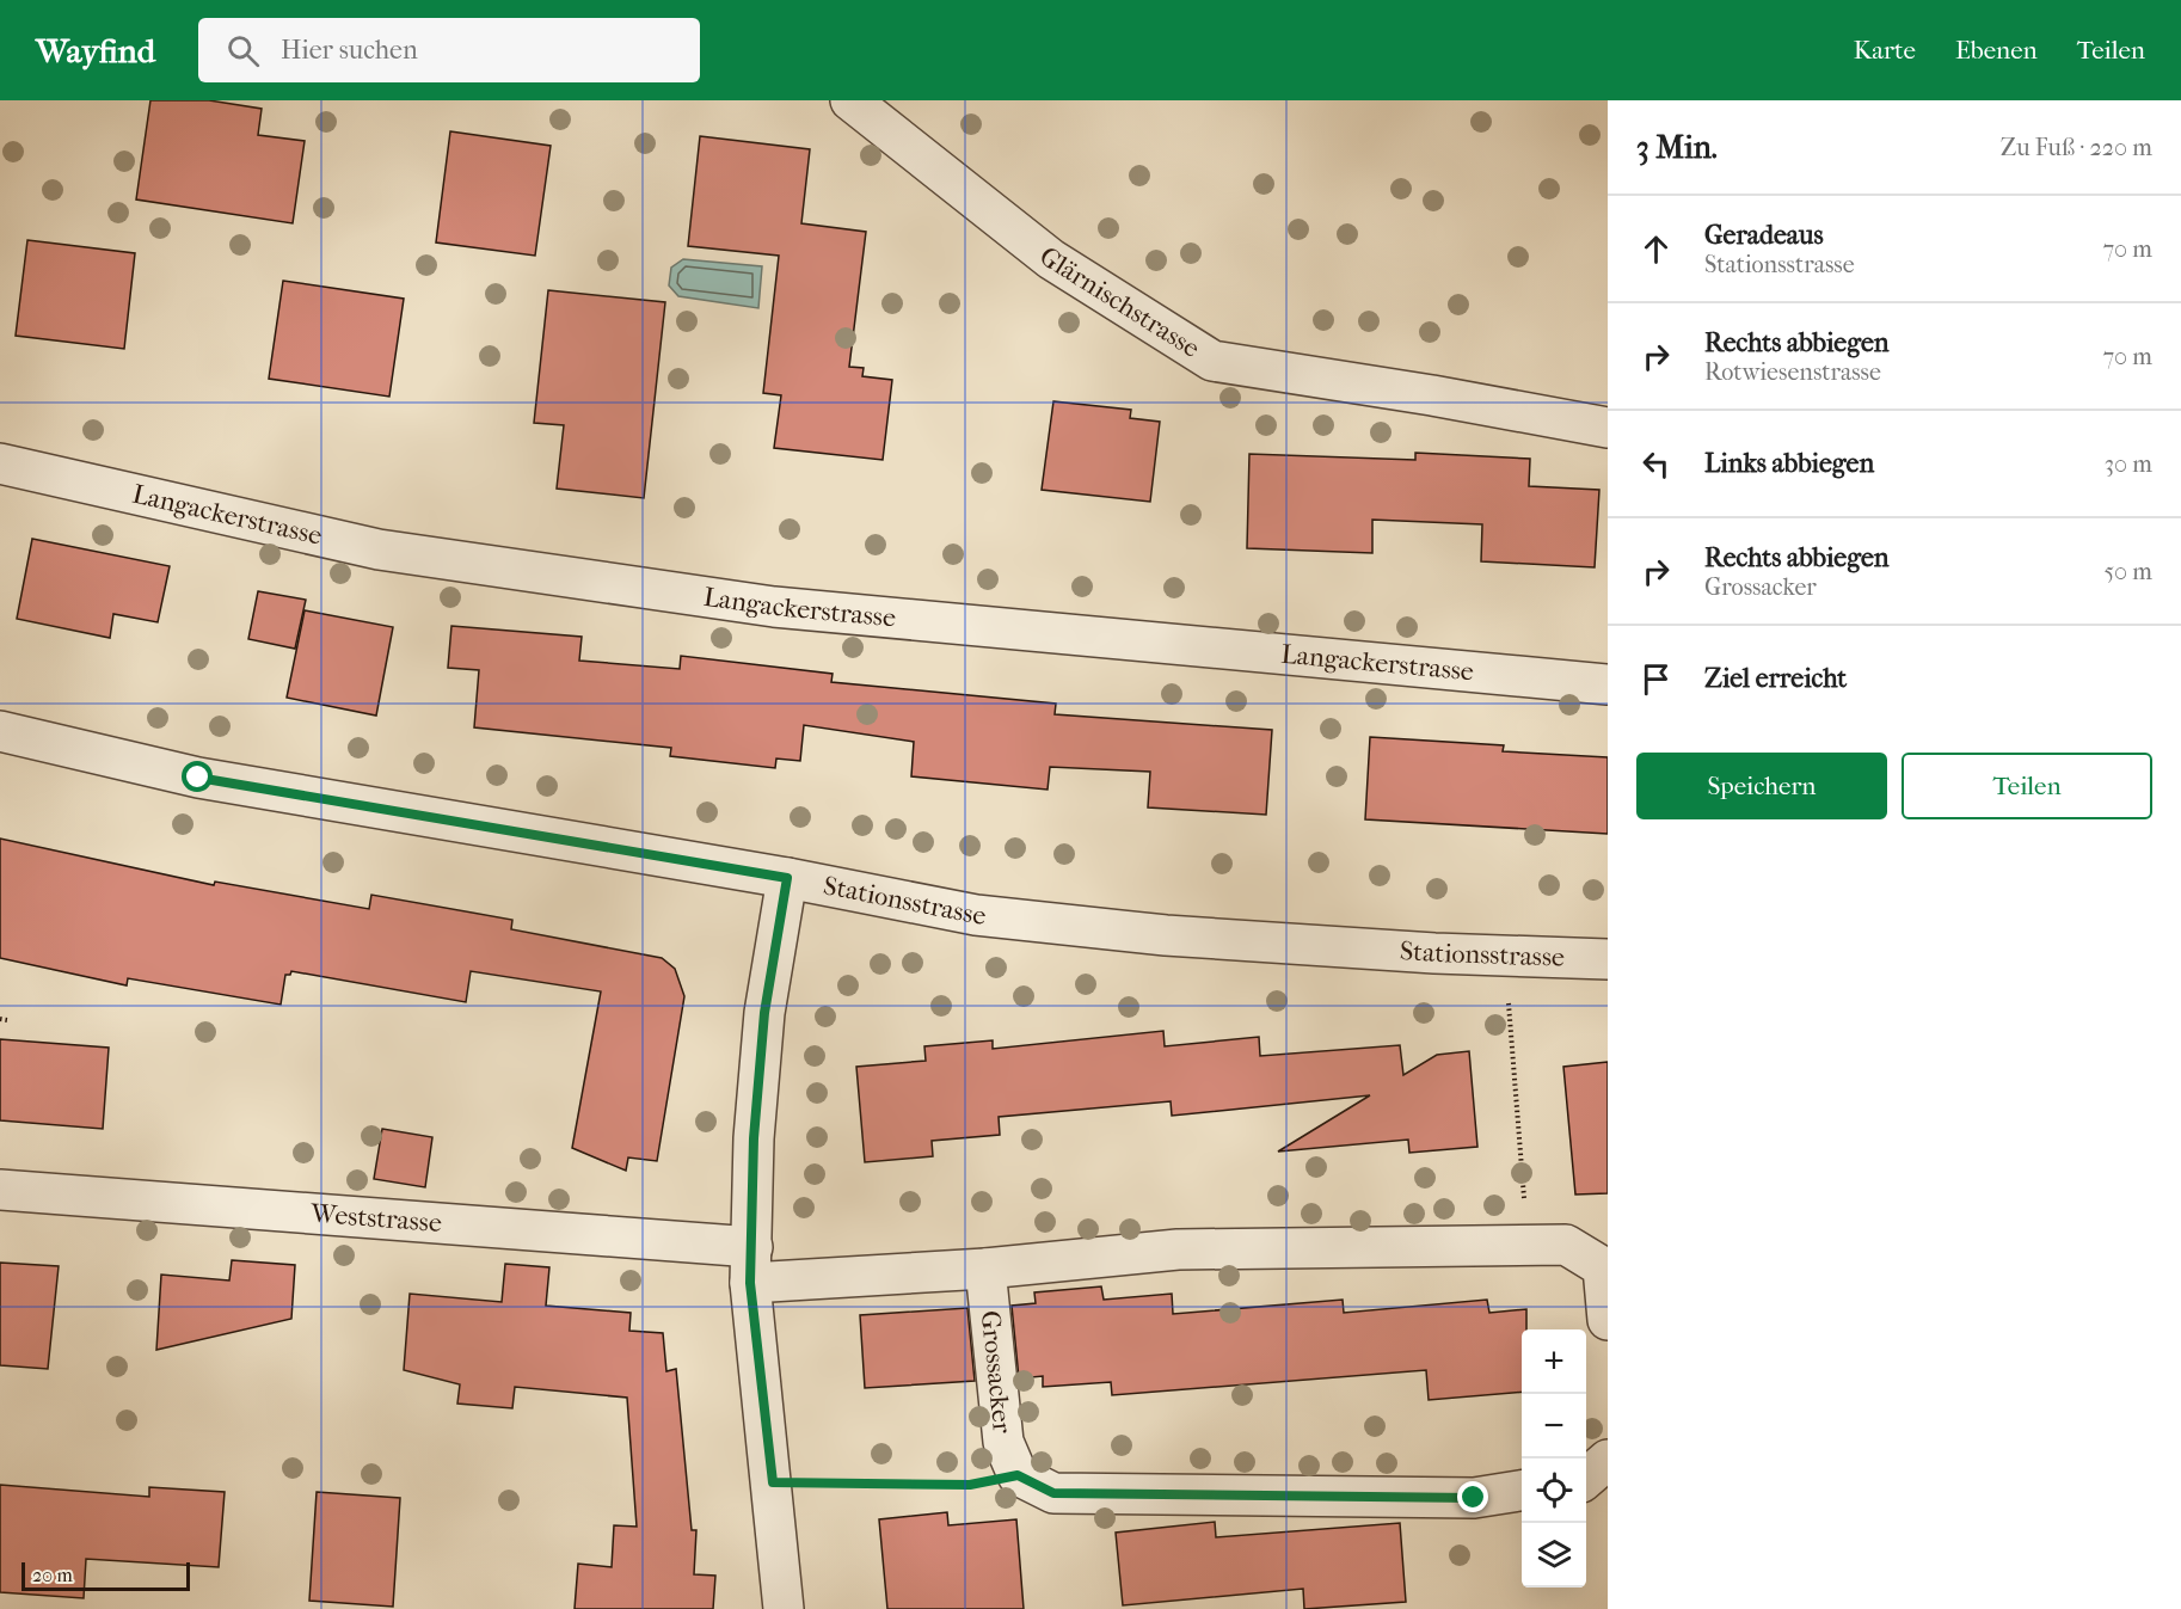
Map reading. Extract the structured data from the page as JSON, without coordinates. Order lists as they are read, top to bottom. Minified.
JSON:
{"streets":{"street":["Glärnischstrasse","Langackerstrasse","Stationsstrasse","Weststrasse","Grossacker"]},"scale_bar":"20 m","page":{"header":"Wayfind","search":"Hier suchen","nav":["Karte","Ebenen","Teilen"],"heading":["3 Min.","Zu Fuß · 220 m"],"list":[["Geradeaus","Stationsstrasse","70 m"],["Rechts abbiegen","Rotwiesenstrasse","70 m"],["Links abbiegen","30 m"],["Rechts abbiegen","Grossacker","50 m"],"Ziel erreicht"],"buttons":["Speichern","Teilen"],"map_buttons":["+","−"],"scale":"20 m"}}
